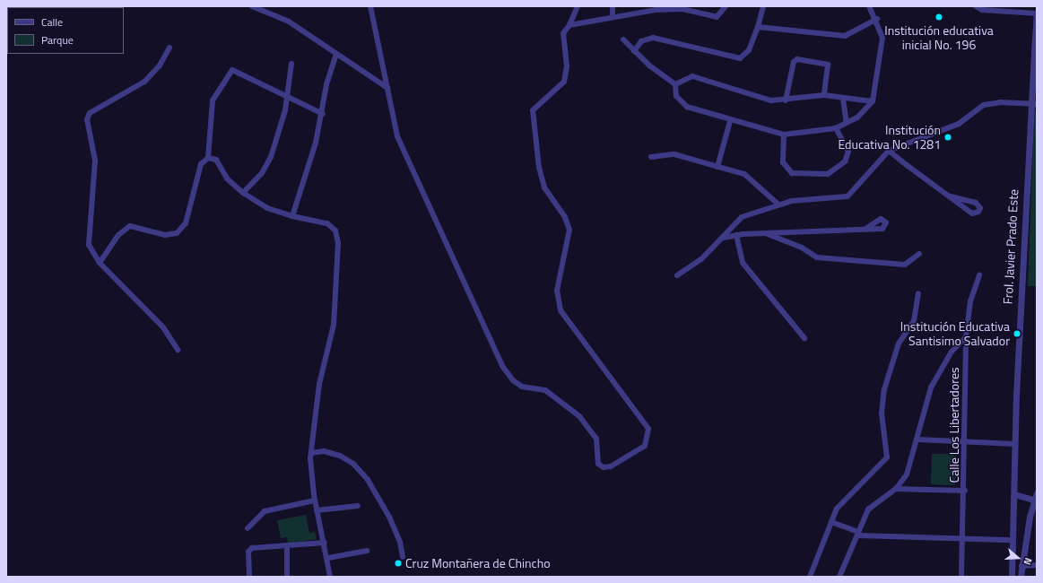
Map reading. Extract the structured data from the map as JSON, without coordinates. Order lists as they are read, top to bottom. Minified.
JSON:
{"streets":{"street":["Frol. Javier Prado Este","Calle Los Libertadores"]},"places":["Institución educativa inicial No. 196","Institución Educativa No. 1281","Institución Educativa Santisimo Salvador","Cruz Montañera de Chincho"],"legend":["Calle","Parque"],"north":"right"}
